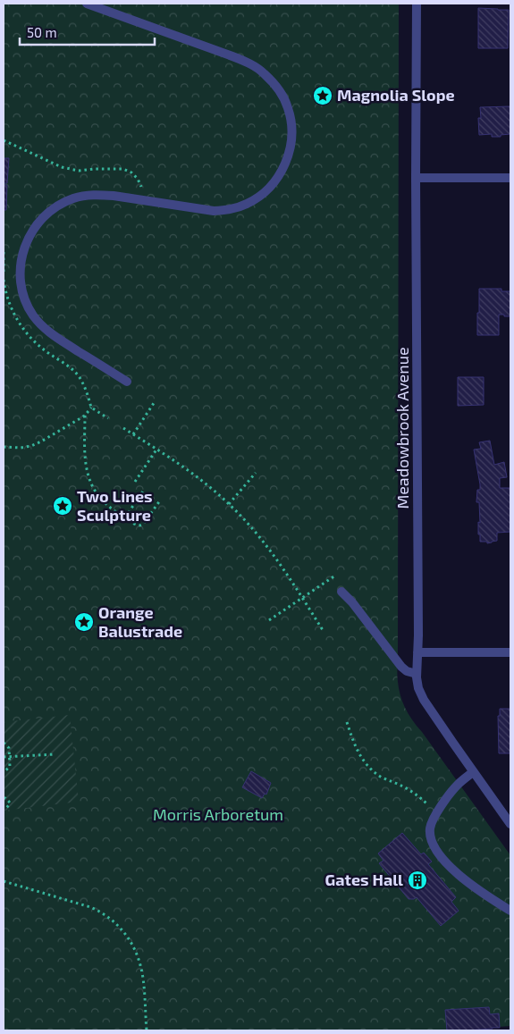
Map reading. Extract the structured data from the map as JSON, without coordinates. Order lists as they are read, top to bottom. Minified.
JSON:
{"streets":{"street":["Meadowbrook Avenue"]},"parks":["Morris Arboretum"],"places":{"place":["Magnolia Slope","Two Lines Sculpture","Orange Balustrade"],"building":["Gates Hall"]},"scale_bar":"50 m"}
